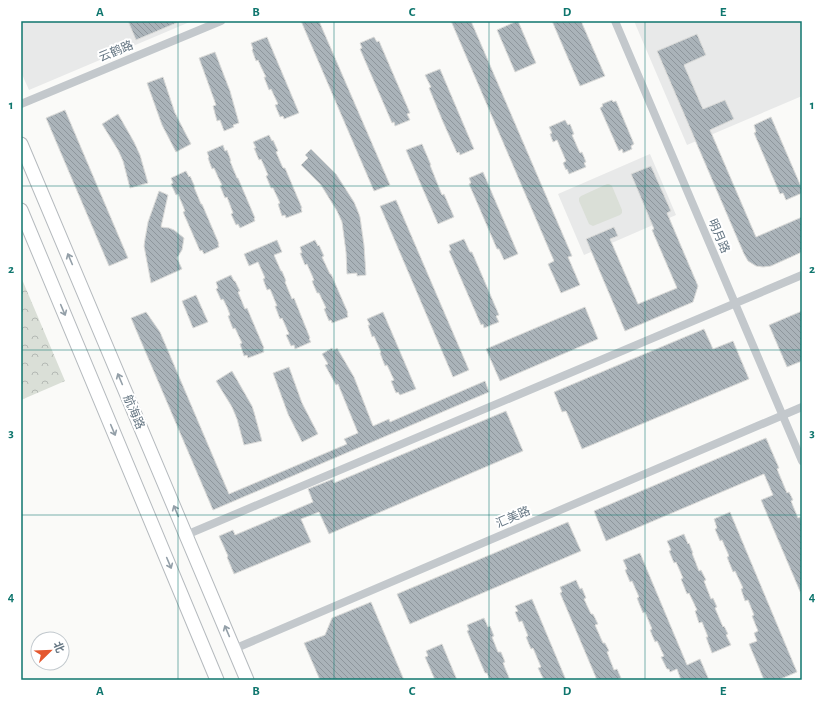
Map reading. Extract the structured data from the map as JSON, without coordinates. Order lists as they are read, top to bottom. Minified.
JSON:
{"streets":{"main road":["航海路"],"street":["云鹤路","明月路","汇美路"]},"crossings":[["明月路","汇美路"],["航海路","汇美路"]],"north":"top right","grid":{"columns":["A","B","C","D","E"],"rows":["1","2","3","4"]}}
